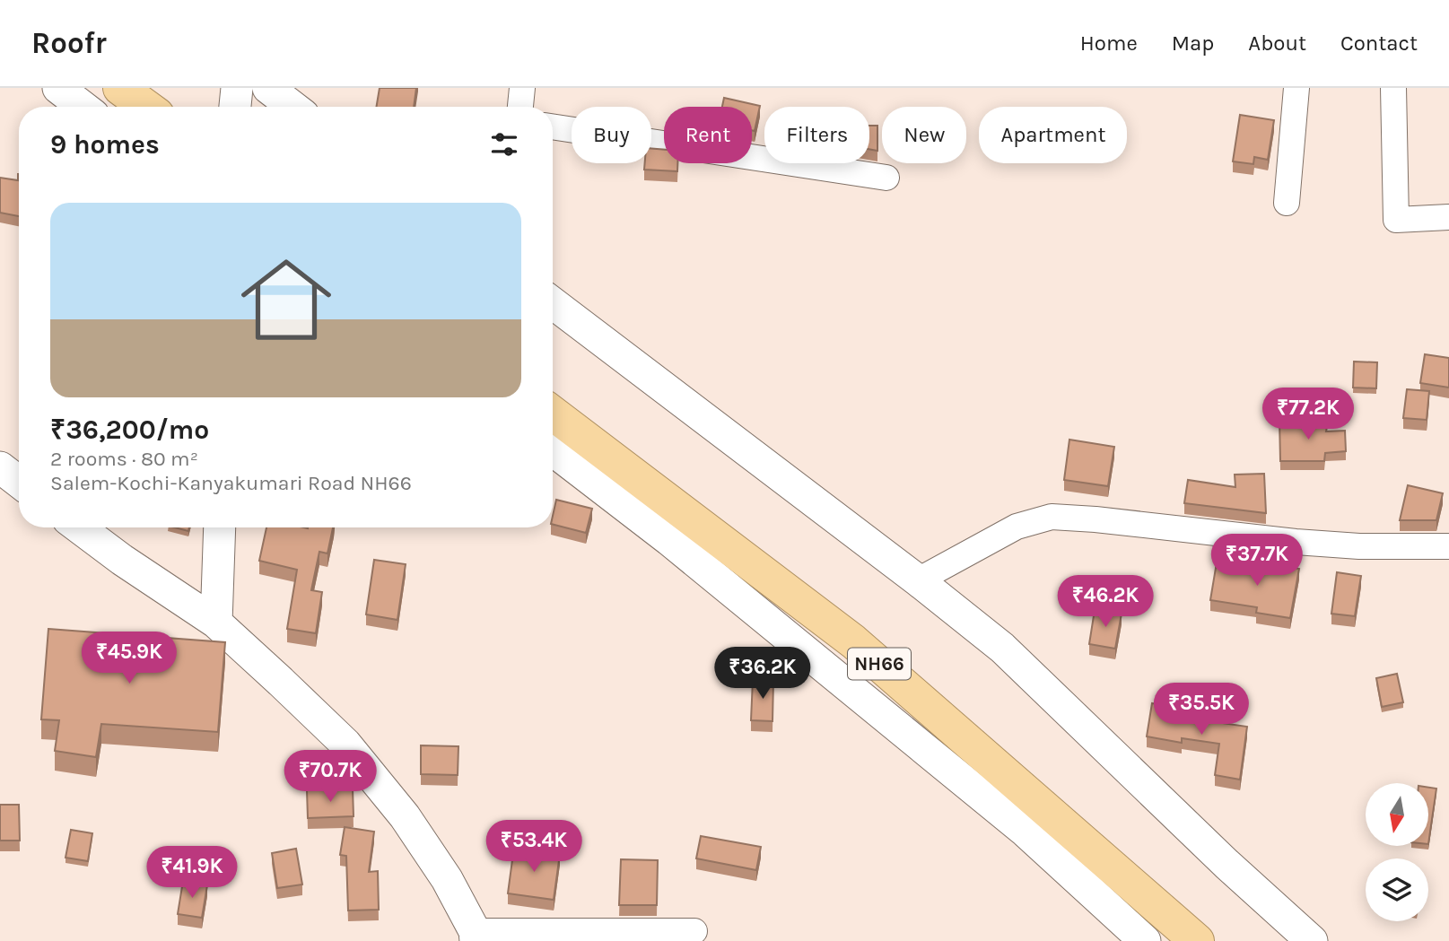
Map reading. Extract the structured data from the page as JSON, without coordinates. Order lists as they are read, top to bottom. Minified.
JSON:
{"streets":{"highway":["NH66"]},"north":"bottom","page":{"header":"Roofr","nav":["Home","Map","About","Contact"],"chip":["Buy","Rent","Filters","New","Apartment"],"heading":"9 homes","list":[{"name":"₹36,200/mo","note":"2 rooms · 80 m² · Salem-Kochi-Kanyakumari Road NH66"}],"price":["₹77.2K","₹37.7K","₹46.2K","₹45.9K","₹36.2K","₹35.5K","₹70.7K","₹53.4K","₹41.9K"]}}
